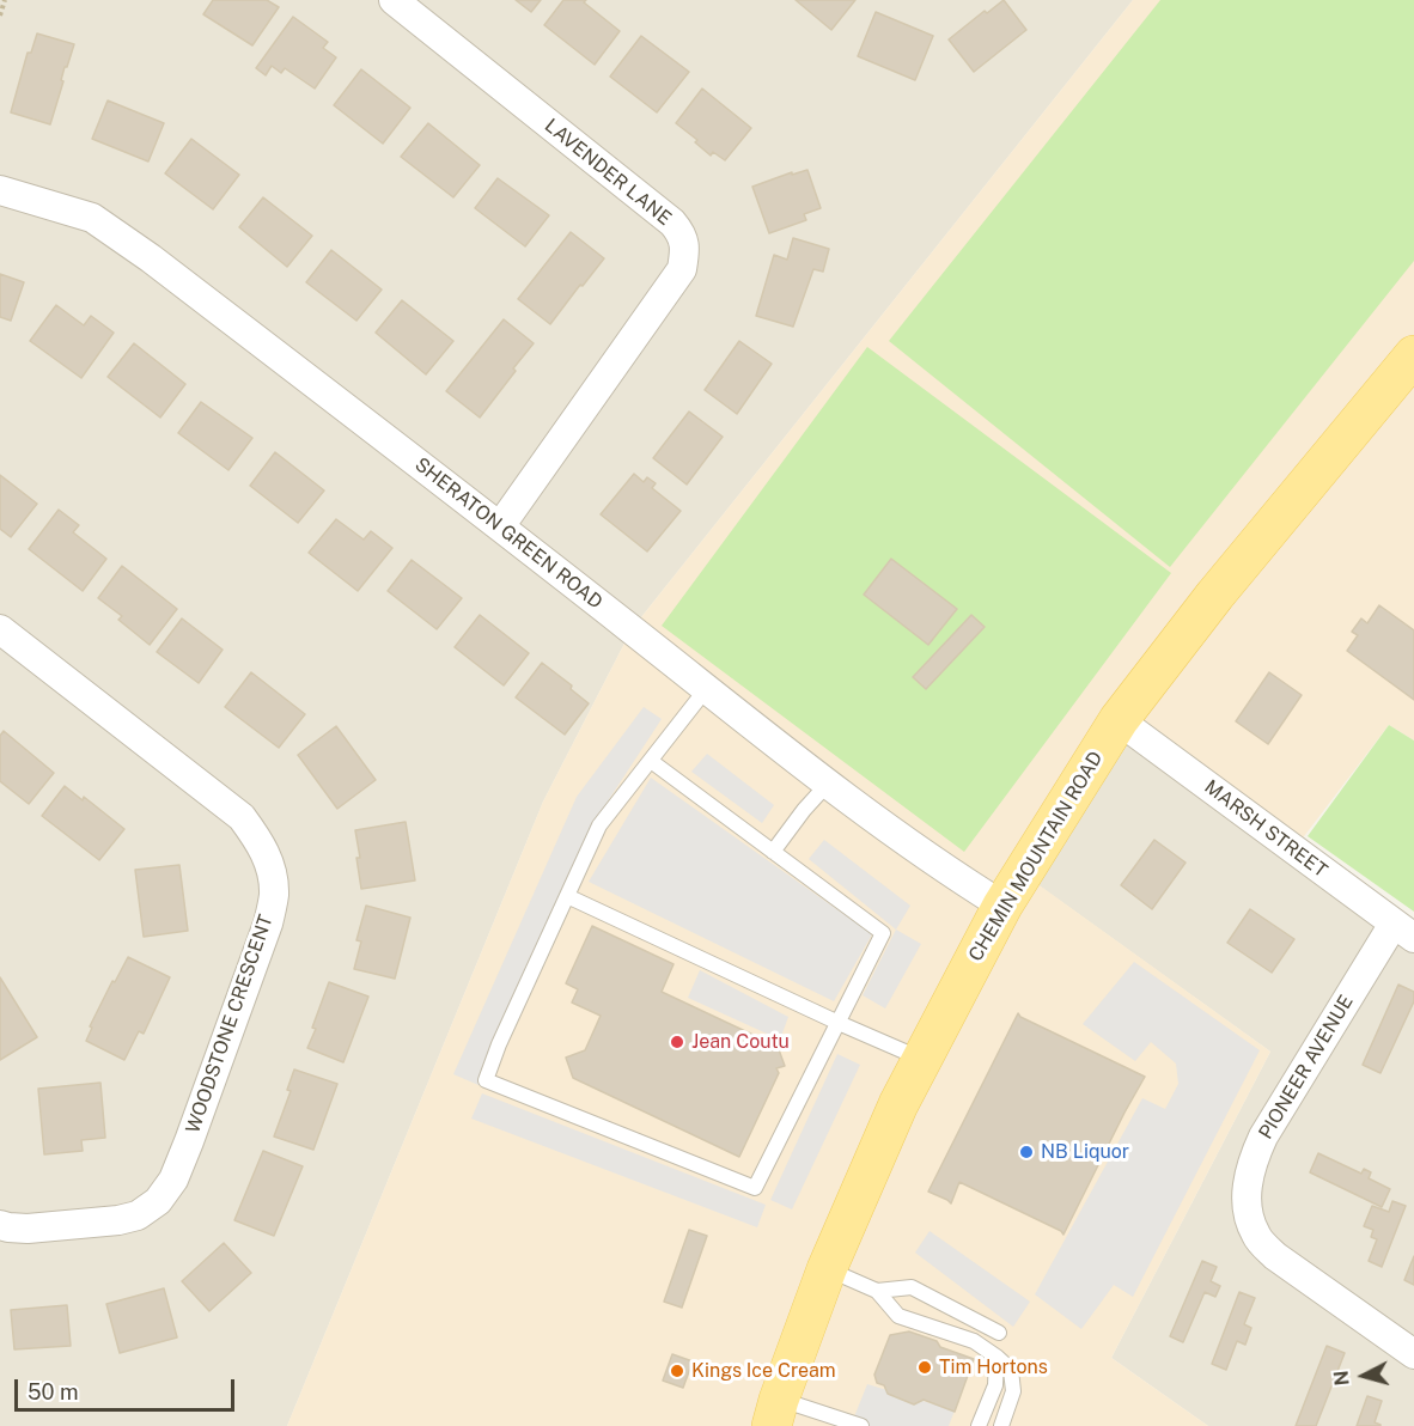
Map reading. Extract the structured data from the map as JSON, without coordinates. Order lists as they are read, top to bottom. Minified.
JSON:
{"streets":{"main road":["CHEMIN MOUNTAIN ROAD"],"street":["LAVENDER LANE","SHERATON GREEN ROAD","MARSH STREET","WOODSTONE CRESCENT","PIONEER AVENUE"]},"crossings":[["LAVENDER LANE","SHERATON GREEN ROAD"],["SHERATON GREEN ROAD","CHEMIN MOUNTAIN ROAD"],["MARSH STREET","CHEMIN MOUNTAIN ROAD"],["MARSH STREET","PIONEER AVENUE"]],"places":["Jean Coutu","NB Liquor","Tim Hortons","Kings Ice Cream"],"scale_bar":"50 m","north":"left"}
